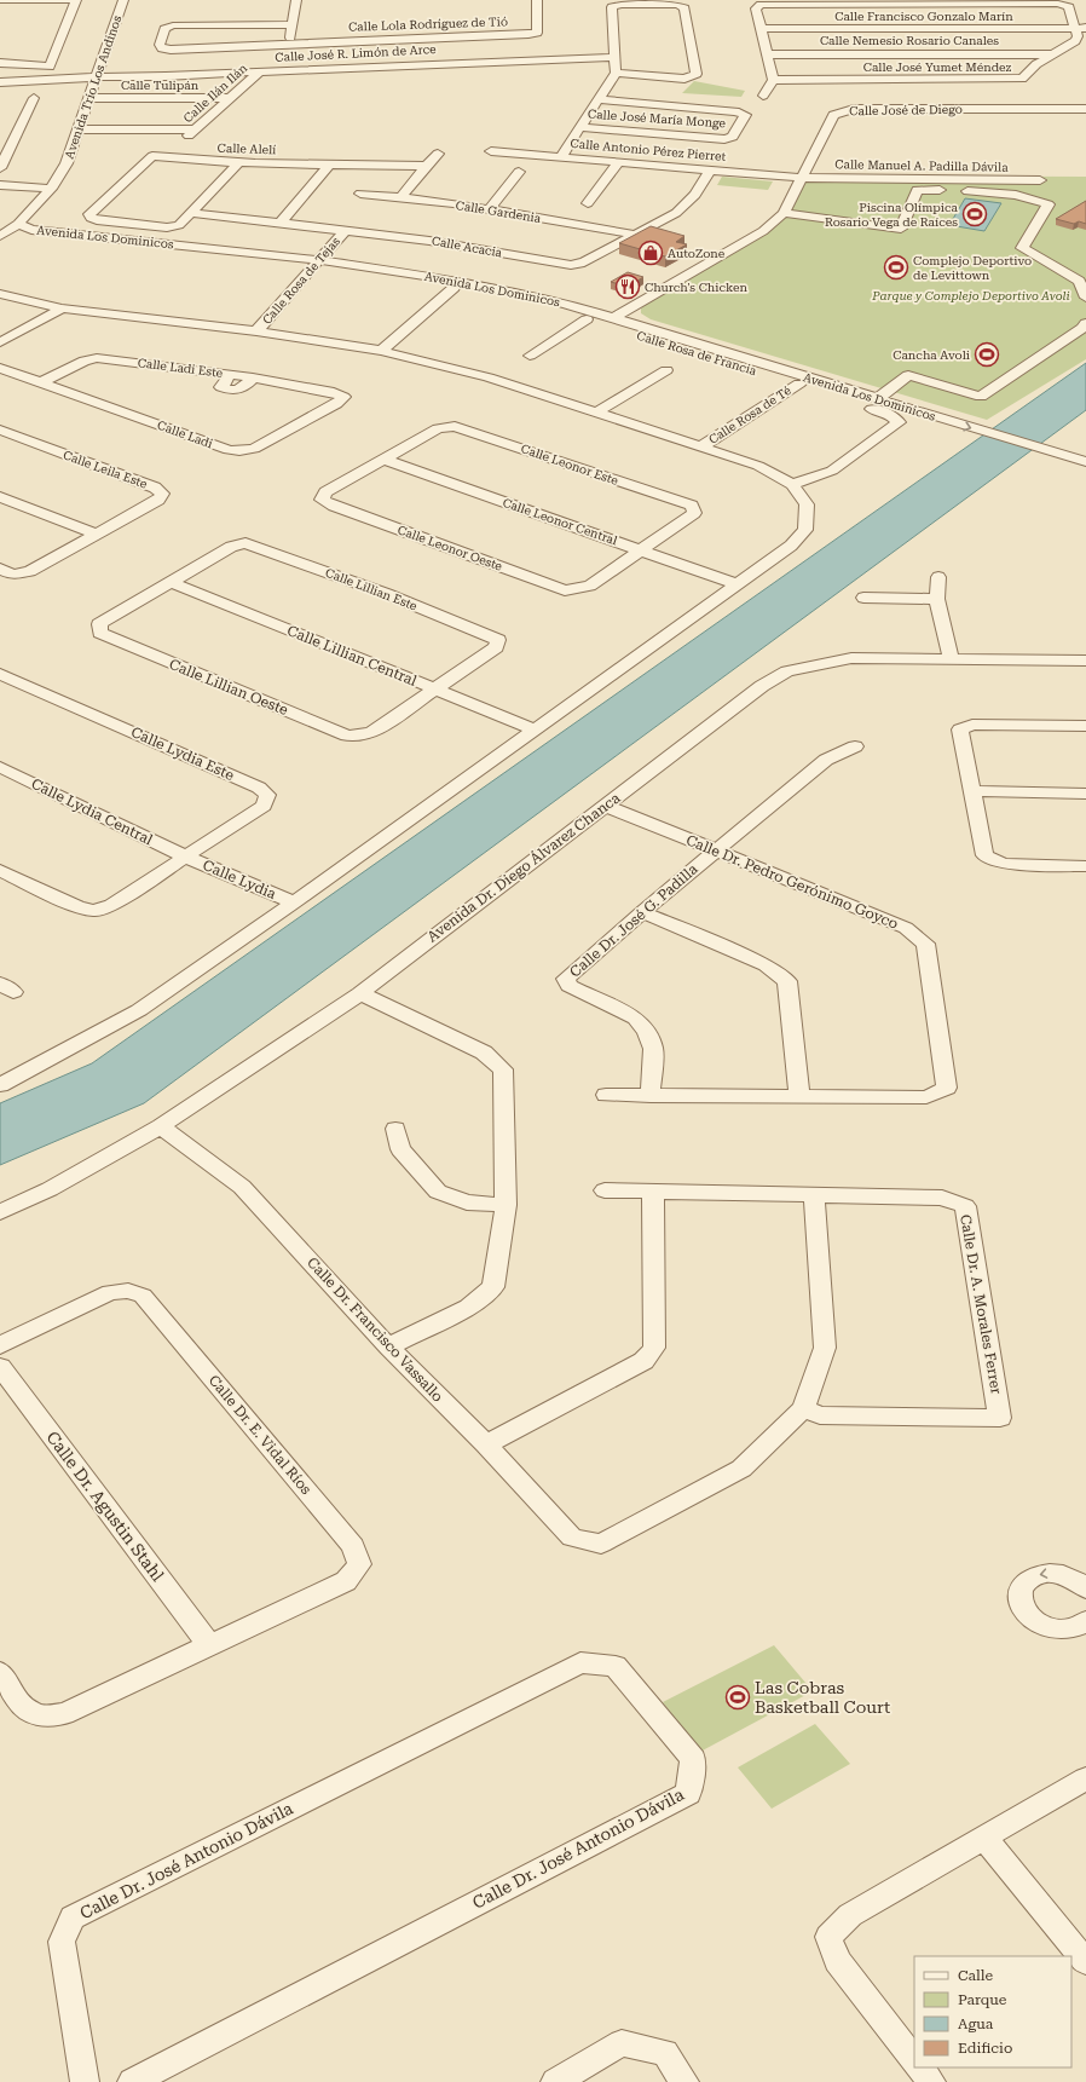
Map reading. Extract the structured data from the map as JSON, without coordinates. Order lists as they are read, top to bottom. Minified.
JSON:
{"streets":{"street":["Calle Francisco Gonzalo Marín","Calle Lola Rodríguez de Tió","Calle Nemesio Rosario Canales","Calle José R. Limón de Arce","Calle José Yumet Méndez","Calle Tulipán","Avenida Trío Los Andinos","Calle Ilán Ilán","Calle José de Diego","Calle José María Monge","Calle Alelí","Calle Antonio Pérez Pierret","Calle Manuel A. Padilla Dávila","Calle Gardenia","Avenida Los Dominicos","Calle Acacia","Calle Rosa de Tejas","Calle Rosa de Francia","Calle Ladi Este","Calle Rosa de Té","Calle Ladi","Calle Leonor Este","Calle Leila Este","Calle Leonor Central","Calle Leonor Oeste","Calle Lillian Este","Calle Lillian Central","Calle Lillian Oeste","Calle Lydia Este","Calle Lydia Central","Avenida Dr. Diego Álvarez Chanca","Calle Lydia","Calle Dr. Pedro Gerónimo Goyco","Calle Dr. José G. Padilla","Calle Dr. A. Morales Ferrer","Calle Dr. Francisco Vassallo","Calle Dr. E. Vidal Ríos","Calle Dr. Agustin Stahl","Calle Dr. José Antonio Dávila"]},"crossings":[["Calle Francisco Gonzalo Marín","Calle José Yumet Méndez"],["Calle Nemesio Rosario Canales","Calle José Yumet Méndez"],["Calle José R. Limón de Arce","Avenida Trío Los Andinos"],["Calle José R. Limón de Arce","Calle Ilán Ilán"],["Calle Tulipán","Avenida Trío Los Andinos"],["Calle Tulipán","Calle Ilán Ilán"],["Avenida Trío Los Andinos","Calle Ilán Ilán"],["Avenida Trío Los Andinos","Avenida Los Dominicos"],["Calle José de Diego","Calle Antonio Pérez Pierret"],["Calle José de Diego","Calle Manuel A. Padilla Dávila"],["Calle José de Diego","Avenida Los Dominicos"],["Calle Alelí","Calle Acacia"],["Calle Antonio Pérez Pierret","Calle Manuel A. Padilla Dávila"],["Calle Antonio Pérez Pierret","Calle Acacia"],["Calle Gardenia","Calle Acacia"],["Avenida Los Dominicos","Calle Rosa de Tejas"],["Calle Acacia","Calle Rosa de Tejas"],["Calle Rosa de Francia","Calle Rosa de Té"],["Calle Ladi Este","Calle Ladi"],["Calle Leonor Este","Calle Leonor Central"],["Calle Leonor Este","Calle Leonor Oeste"],["Calle Leonor Central","Calle Leonor Oeste"],["Calle Lillian Este","Calle Lillian Central"],["Calle Lillian Este","Calle Lillian Oeste"],["Calle Lillian Central","Calle Lillian Oeste"],["Calle Lydia Este","Calle Lydia Central"],["Calle Lydia Este","Calle Lydia"],["Calle Lydia Central","Calle Lydia"],["Avenida Dr. Diego Álvarez Chanca","Calle Dr. Pedro Gerónimo Goyco"],["Avenida Dr. Diego Álvarez Chanca","Calle Dr. Francisco Vassallo"],["Calle Dr. Pedro Gerónimo Goyco","Calle Dr. José G. Padilla"],["Calle Dr. A. Morales Ferrer","Calle Dr. Francisco Vassallo"],["Calle Dr. E. Vidal Ríos","Calle Dr. Agustin Stahl"]],"parks":["Parque y Complejo Deportivo Avoli"],"places":{"sports":["Piscina Olímpica Rosario Vega de Raíces","Complejo Deportivo de Levittown","Cancha Avoli","Las Cobras Basketball Court"],"shop":["AutoZone"],"restaurant":["Church's Chicken"]},"legend":["Calle","Parque","Agua","Edificio"]}
